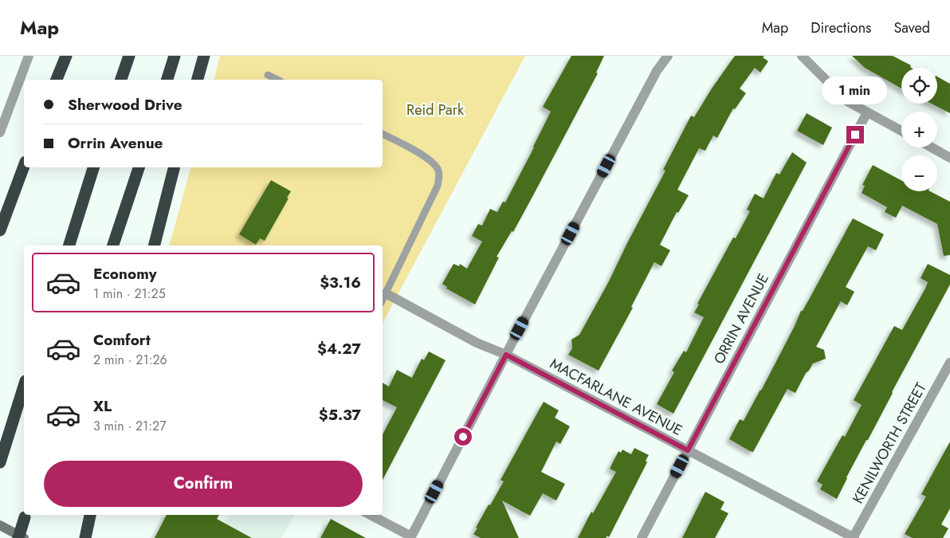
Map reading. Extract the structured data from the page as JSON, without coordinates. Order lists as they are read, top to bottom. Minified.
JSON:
{"streets":{"street":["ORRIN AVENUE","MACFARLANE AVENUE","KENILWORTH STREET"]},"crossings":[["ORRIN AVENUE","MACFARLANE AVENUE"],["MACFARLANE AVENUE","KENILWORTH STREET"]],"parks":["Reid Park"],"page":{"header":"Map","nav":["Map","Directions","Saved"],"map_buttons":["+","−"],"bubble":"1 min","banner":["Sherwood Drive","Orrin Avenue"],"list":[{"name":"Economy","note":"1 min · 21:25","value":"$3.16"},{"name":"Comfort","note":"2 min · 21:26","value":"$4.27"},{"name":"XL","note":"3 min · 21:27","value":"$5.37"}],"buttons":"Confirm"}}
